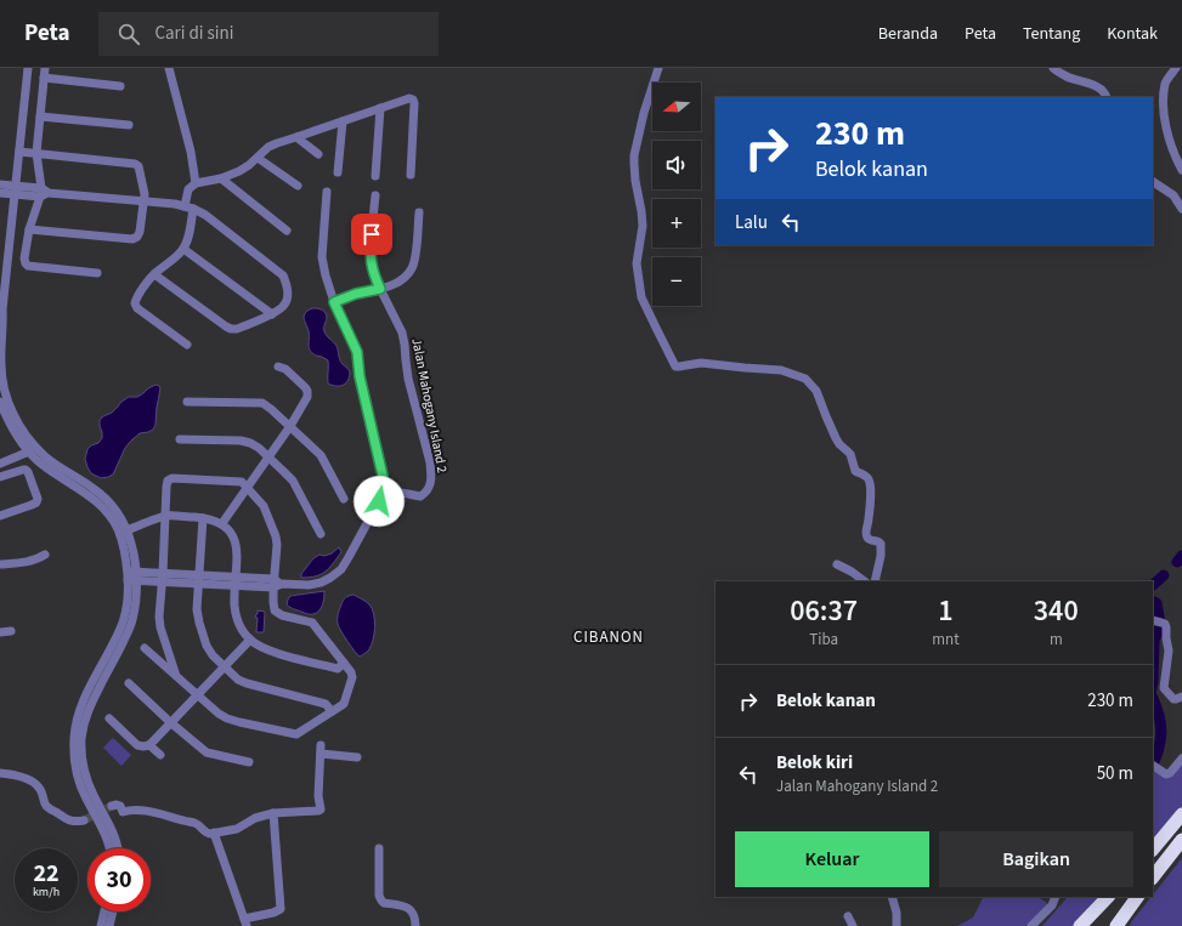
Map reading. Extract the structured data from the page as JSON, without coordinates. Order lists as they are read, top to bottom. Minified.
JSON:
{"streets":{"street":["Jalan Mahogany Island 2"]},"districts":["CIBANON"],"north":"left","page":{"header":"Peta","search":"Cari di sini","nav":["Beranda","Peta","Tentang","Kontak"],"map_buttons":["+","−"],"turn":["230 m","Belok kanan"],"then":"Lalu","eta":["06:37","Tiba","1","mnt","340","m"],"list":[{"name":"Belok kanan","value":"230 m"},{"name":"Belok kiri","note":"Jalan Mahogany Island 2","value":"50 m"}],"buttons":["Keluar","Bagikan"],"speed":"22 km/h","limit":"30"}}
